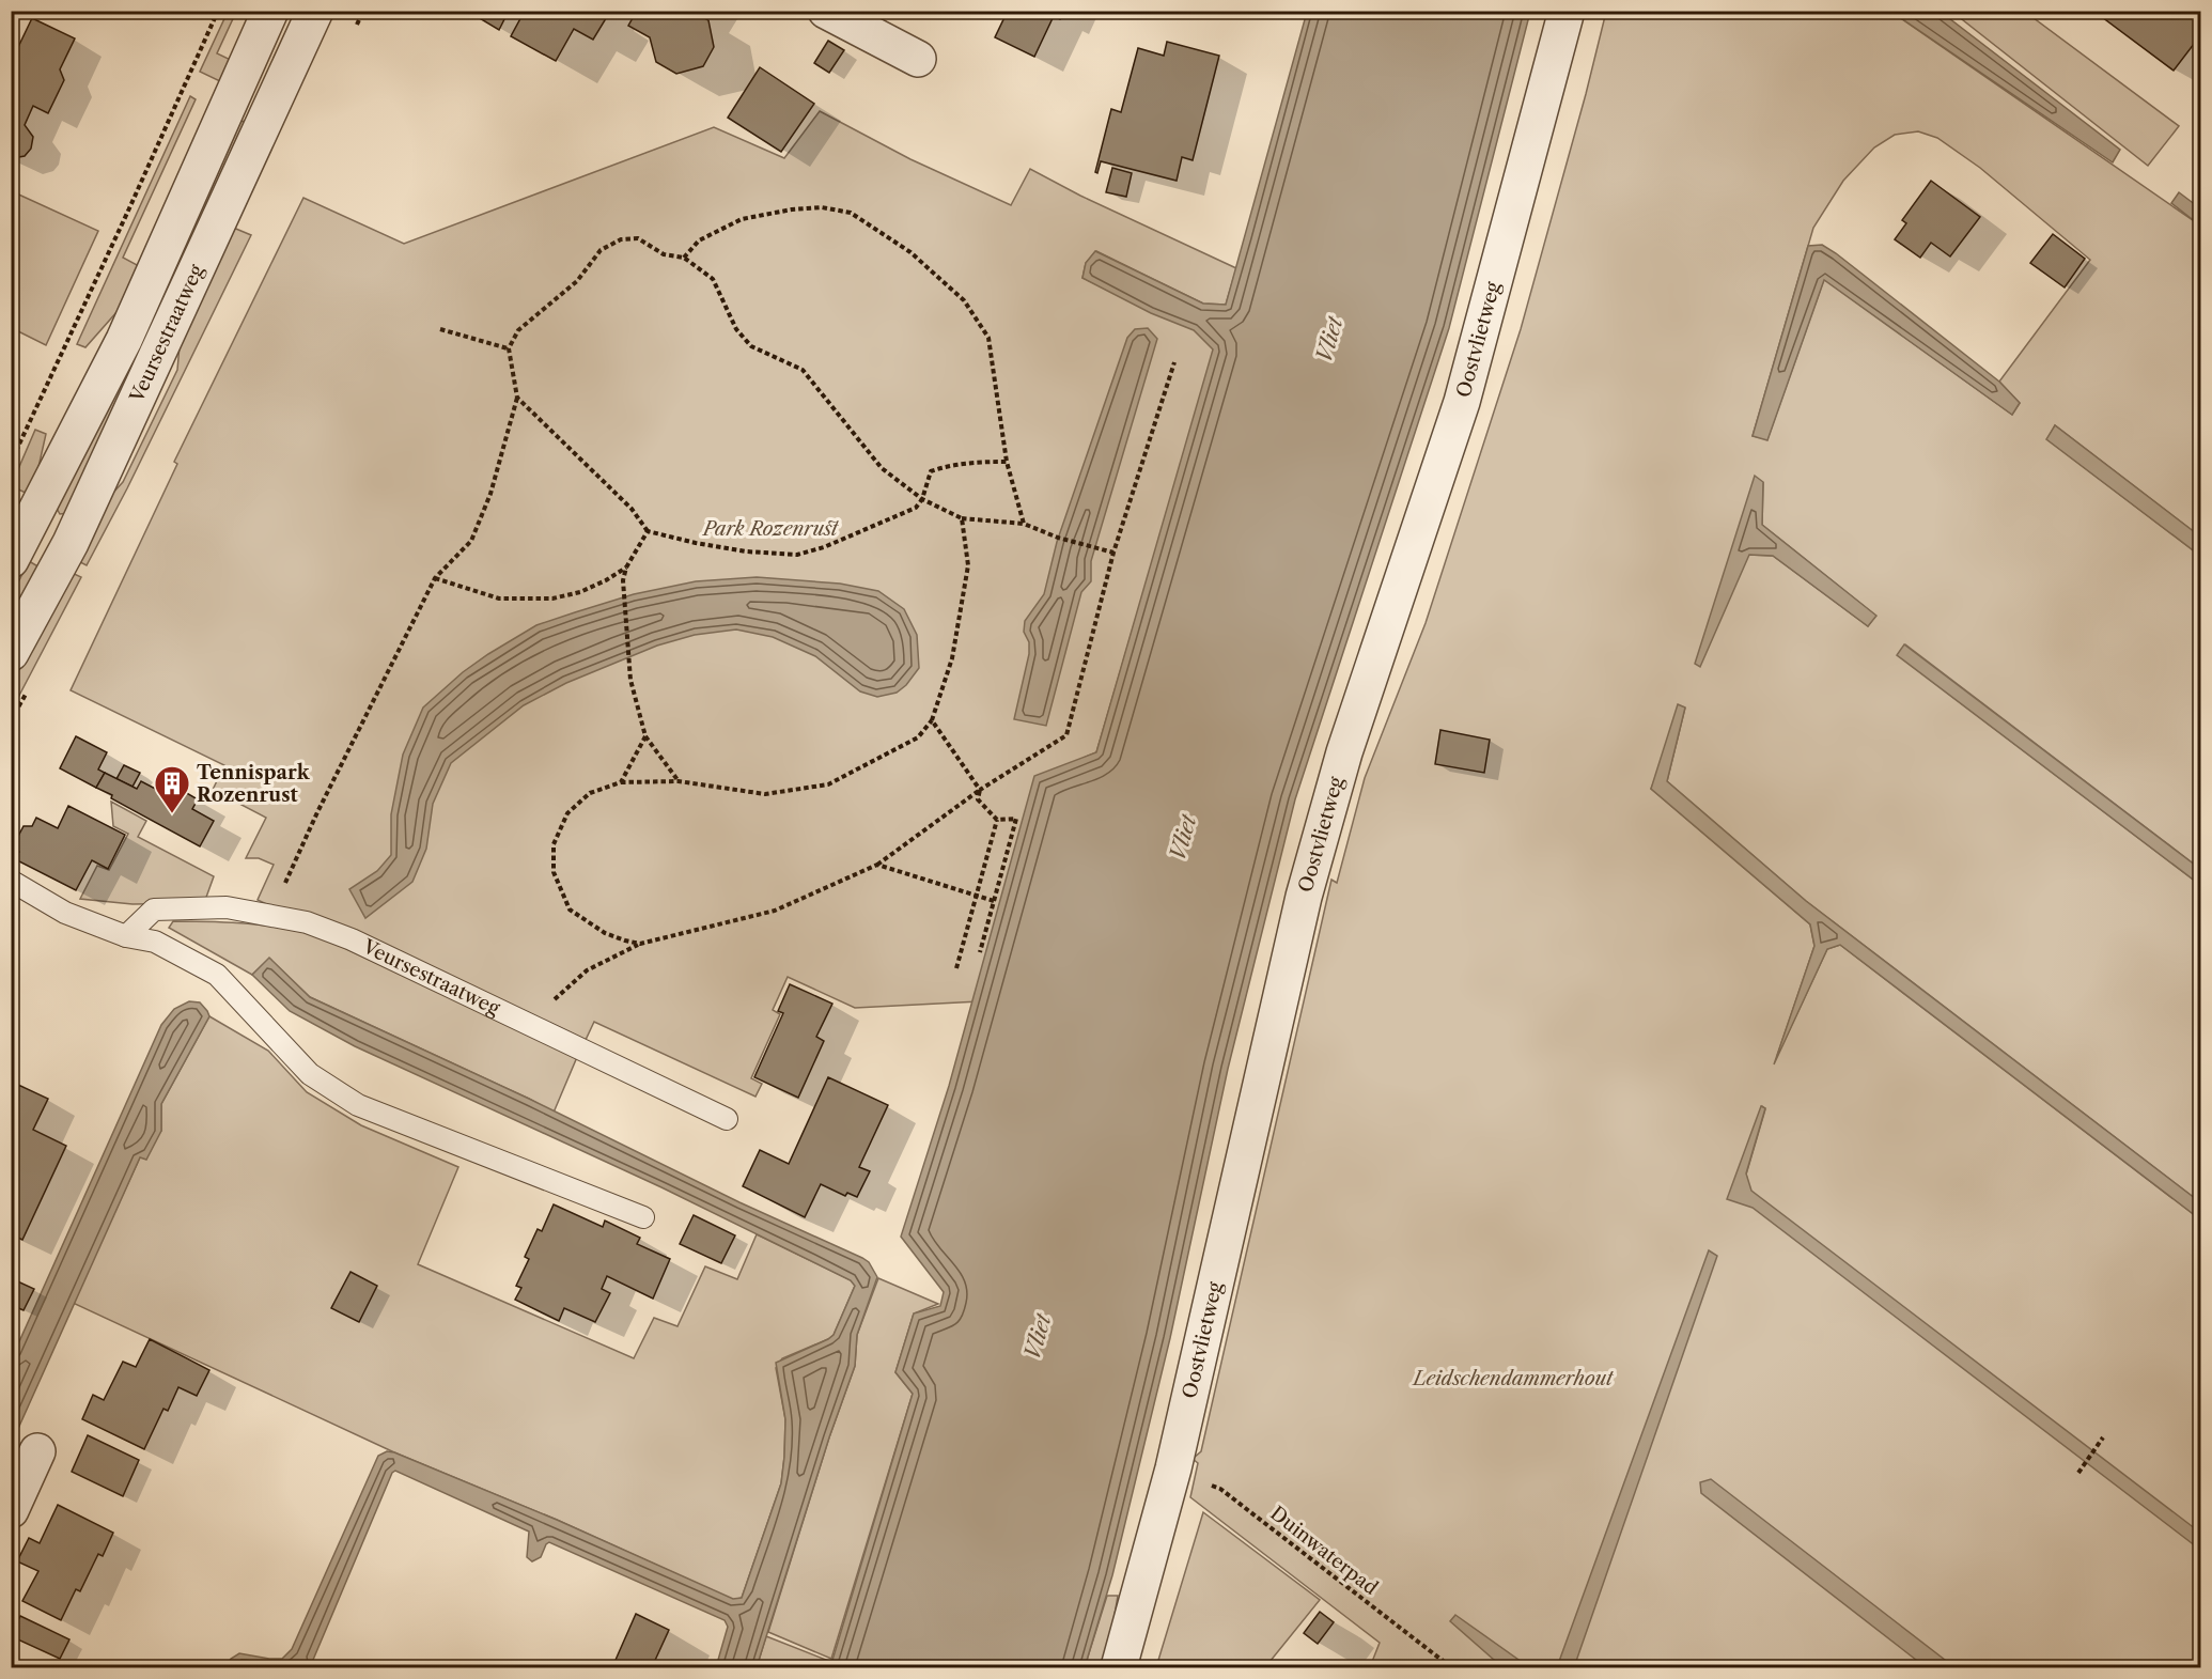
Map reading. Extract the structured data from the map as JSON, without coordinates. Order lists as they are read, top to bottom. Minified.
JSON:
{"streets":{"street":["Veursestraatweg","Oostvlietweg"],"path":["Duinwaterpad"]},"crossings":[["Oostvlietweg","Duinwaterpad"]],"water":["Vliet"],"parks":["Park Rozenrust","Leidschendammerhout"],"places":{"building":["Tennispark Rozenrust"]}}
